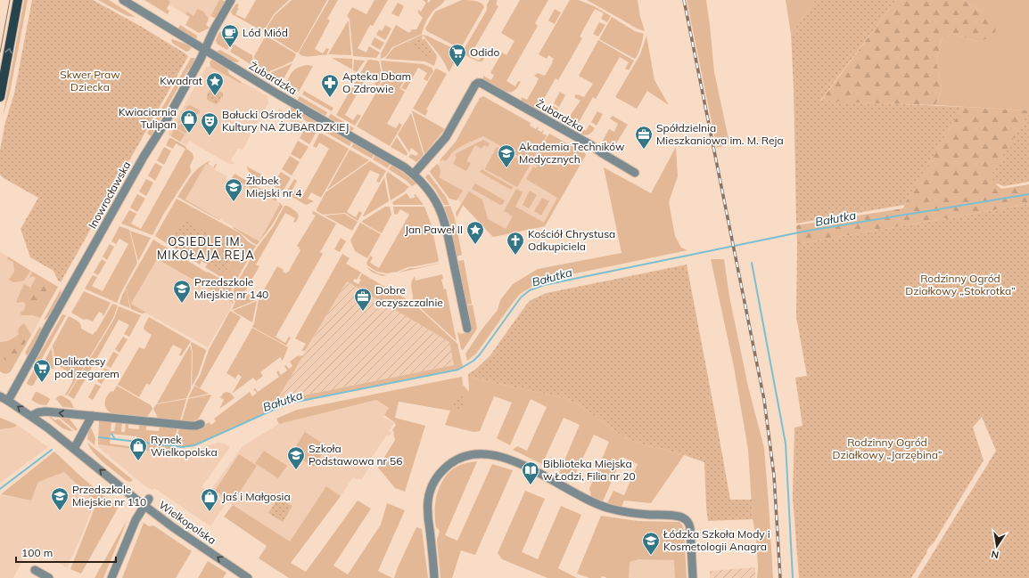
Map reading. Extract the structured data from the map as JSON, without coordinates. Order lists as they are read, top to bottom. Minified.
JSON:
{"streets":{"street":["Żubardzka","Inowrocławska","Wielkopolska"]},"crossings":[["Żubardzka","Inowrocławska"],["Inowrocławska","Wielkopolska"]],"one_way":["Wielkopolska"],"districts":["OSIEDLE IM. MIKOŁAJA REJA"],"water":["Bałutka"],"parks":["Skwer Praw Dziecka","Rodzinny Ogród Działkowy „Stokrotka”","Rodzinny Ogród Działkowy „Jarzębina”"],"places":{"cafe":["Lód Miód"],"supermarket":["Odido","Delikatesy pod zegarem"],"place":["Kwadrat","Jan Paweł II"],"pharmacy":["Apteka Dbam O Zdrowie"],"shop":["Kwiaciarnia Tulipan","Rynek Wielkopolska","Jaś i Małgosia"],"theatre":["Bałucki Ośrodek Kultury NA ŻUBARDZKIEJ"],"office":["Spółdzielnia Mieszkaniowa im. M. Reja","Dobre oczyszczalnie"],"school or university":["Akademia Techników Medycznych","Żłobek Miejski nr 4","Przedszkole Miejskie nr 140","Szkoła Podstawowa nr 56","Przedszkole Miejskie nr 110","Łódzka Szkoła Mody i Kosmetologii Anagra"],"church":["Kościół Chrystusa Odkupiciela"],"library":["Biblioteka Miejska w Łodzi, Filia nr 20"]},"scale_bar":"100 m","north":"bottom"}
